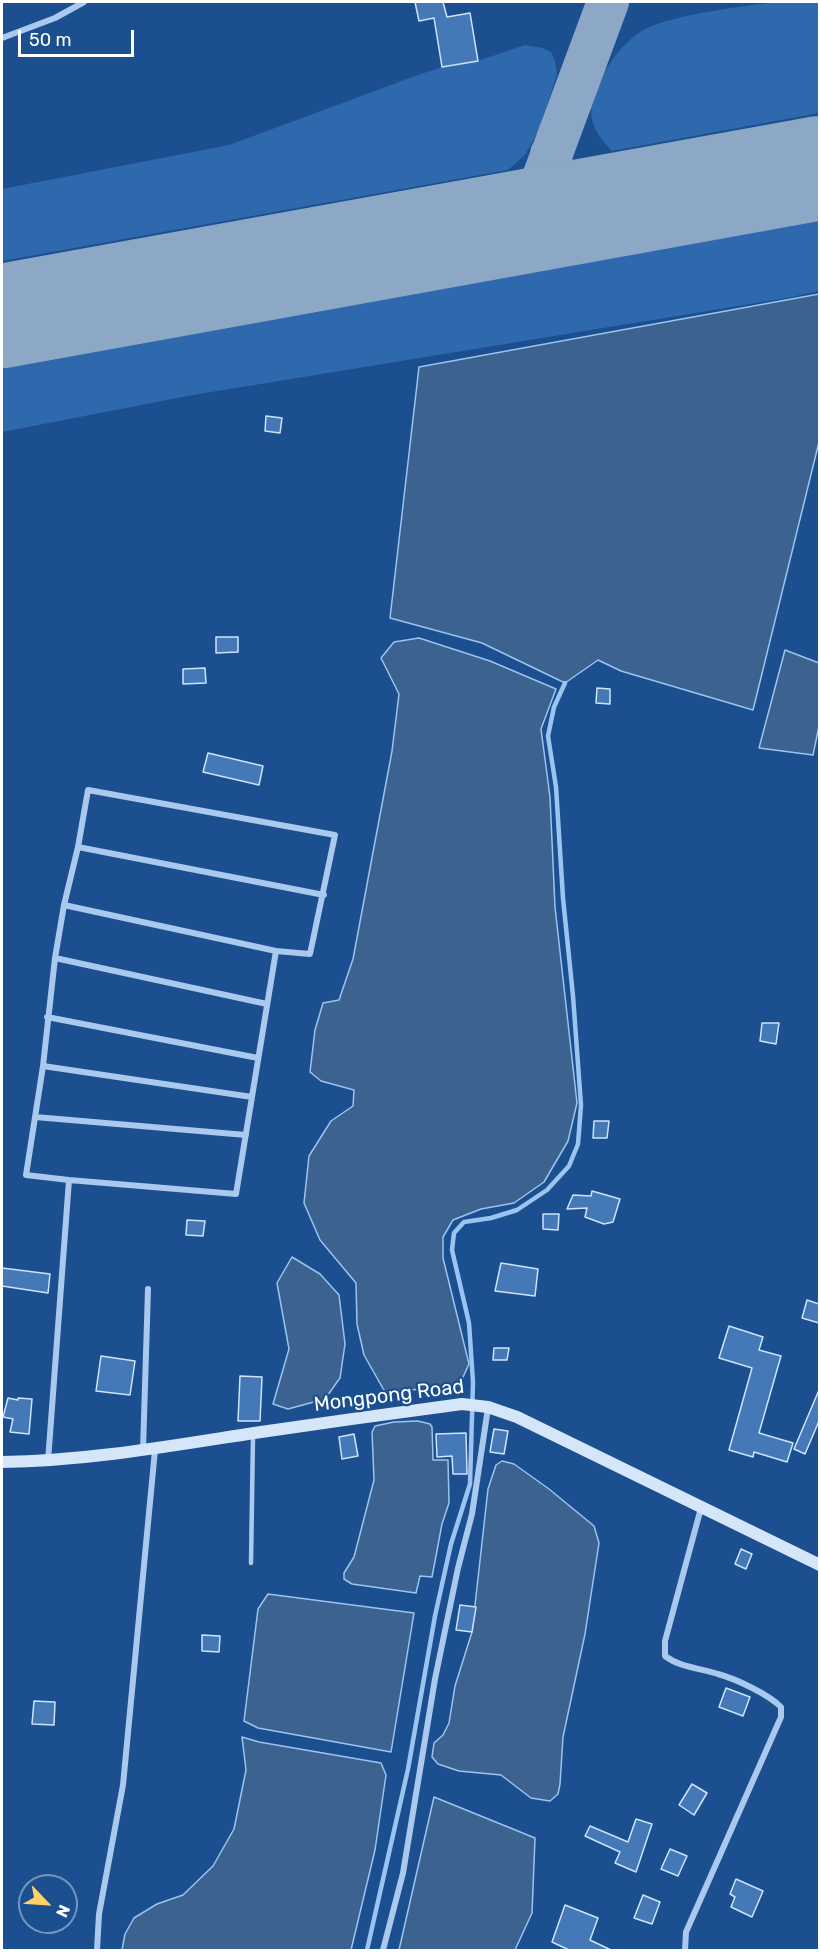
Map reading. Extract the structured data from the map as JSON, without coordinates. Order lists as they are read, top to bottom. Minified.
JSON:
{"streets":{"main road":["Mongpong Road"]},"scale_bar":"50 m","north":"bottom right"}
